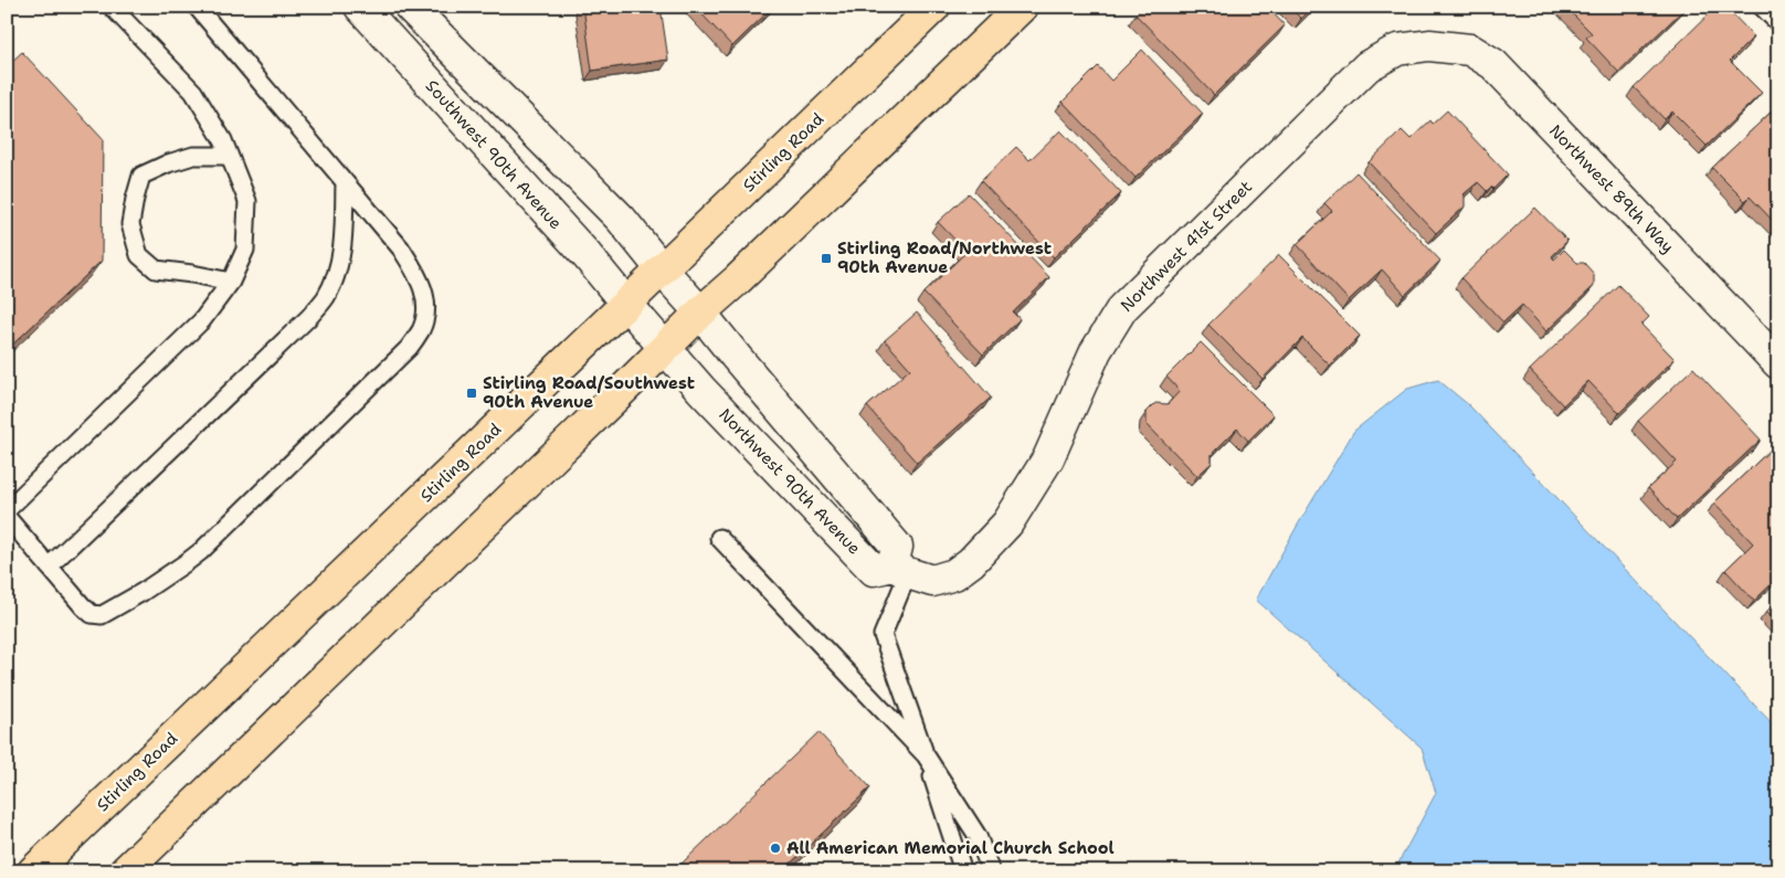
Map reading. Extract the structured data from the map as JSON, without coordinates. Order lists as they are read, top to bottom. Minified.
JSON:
{"streets":{"main road":["Stirling Road"],"street":["Southwest 90th Avenue","Northwest 89th Way","Northwest 41st Street","Northwest 90th Avenue"]},"crossings":[["Stirling Road","Southwest 90th Avenue"],["Stirling Road","Northwest 90th Avenue"],["Southwest 90th Avenue","Northwest 90th Avenue"],["Northwest 89th Way","Northwest 41st Street"],["Northwest 41st Street","Northwest 90th Avenue"]],"places":{"transit":["Stirling Road/Northwest 90th Avenue","Stirling Road/Southwest 90th Avenue"],"other":["All American Memorial Church School"]}}
